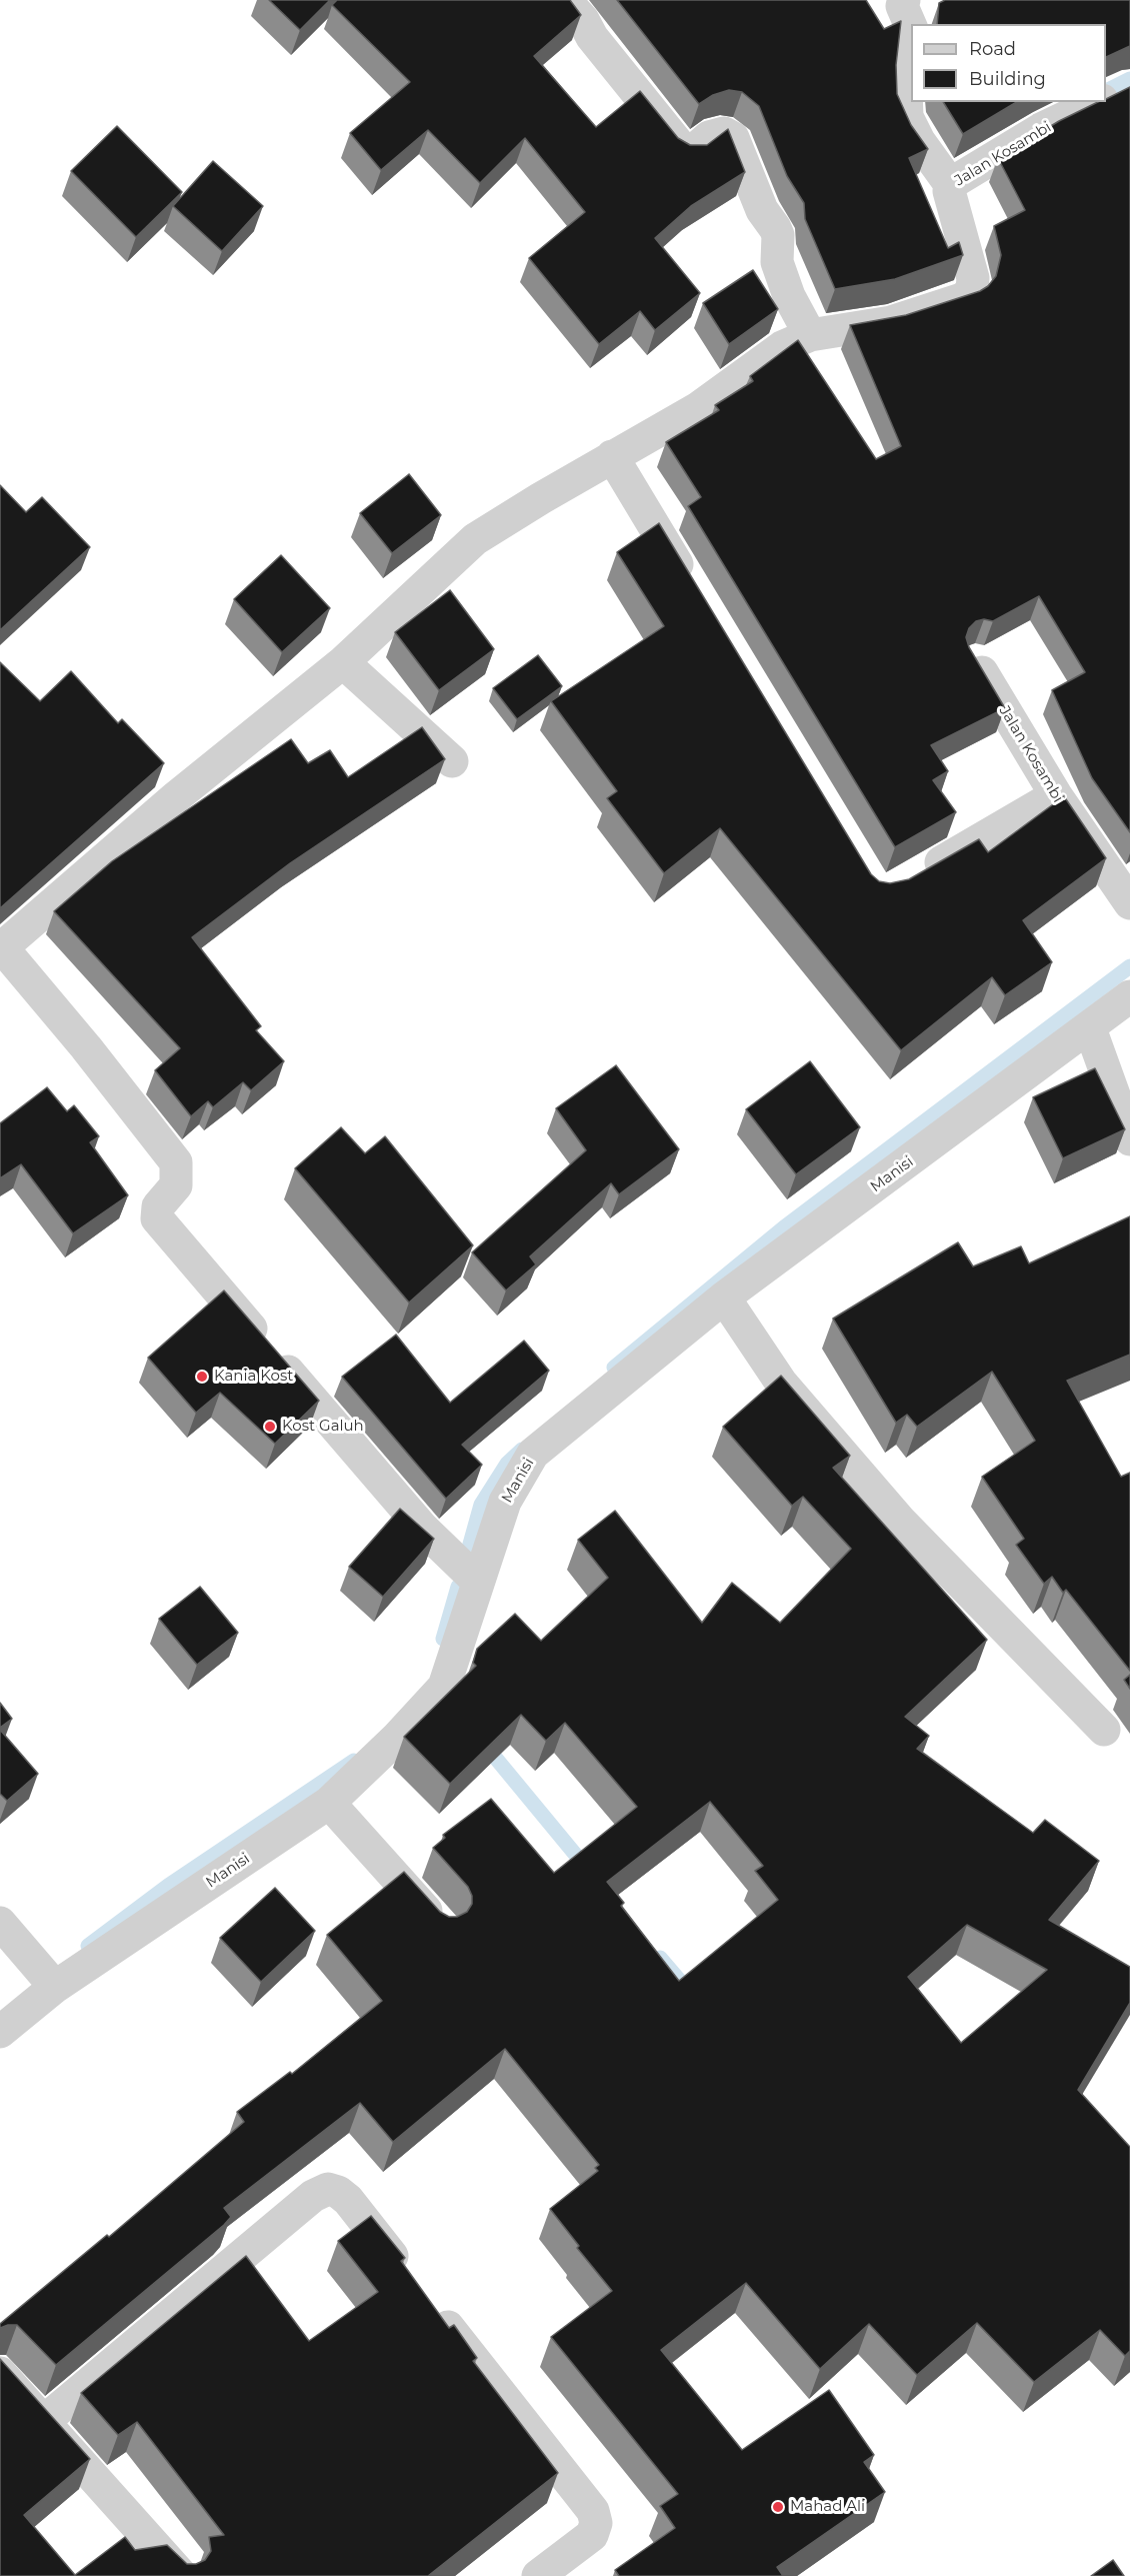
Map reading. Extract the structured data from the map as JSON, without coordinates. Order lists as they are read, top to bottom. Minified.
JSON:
{"streets":{"street":["Jalan Kosambi","Manisi"]},"places":["Kania Kost","Kost Galuh","Mahad Ali"],"legend":["Road","Building"]}
